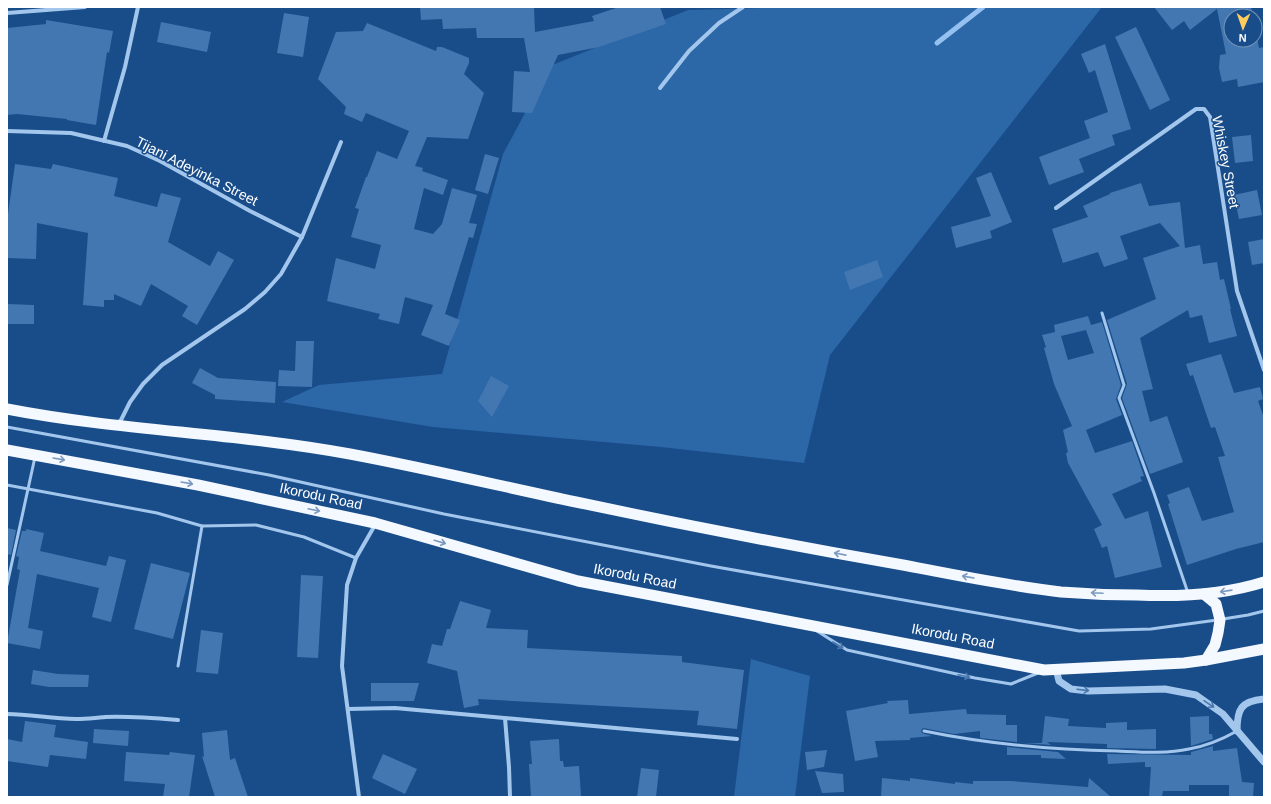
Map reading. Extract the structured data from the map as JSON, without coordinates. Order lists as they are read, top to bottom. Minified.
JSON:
{"streets":{"highway":["Ikorodu Road"],"street":["Whiskey Street","Tijani Adeyinka Street"]},"north":"bottom"}
